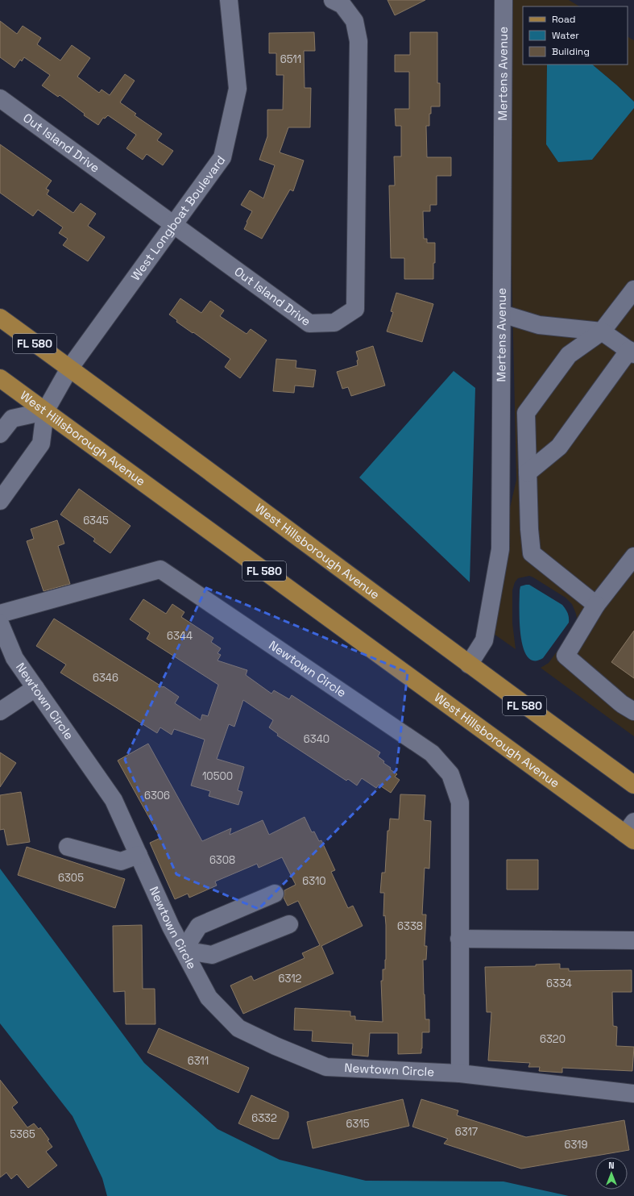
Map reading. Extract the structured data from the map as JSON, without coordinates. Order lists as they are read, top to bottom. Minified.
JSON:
{"streets":{"main road":["FL 580","West Hillsborough Avenue"],"street":["Mertens Avenue","Out Island Drive","West Longboat Boulevard","Newtown Circle"]},"crossings":[["Mertens Avenue","West Hillsborough Avenue"],["Out Island Drive","West Longboat Boulevard"],["West Longboat Boulevard","West Hillsborough Avenue"]],"house_numbers":["6511","6345","6344","6346","6340","10500","6306","6308","6305","6310","6338","6312","6334","6320","6311","6332","6315","6317","5365","6319"],"legend":["Road","Water","Building"],"north":"top"}
